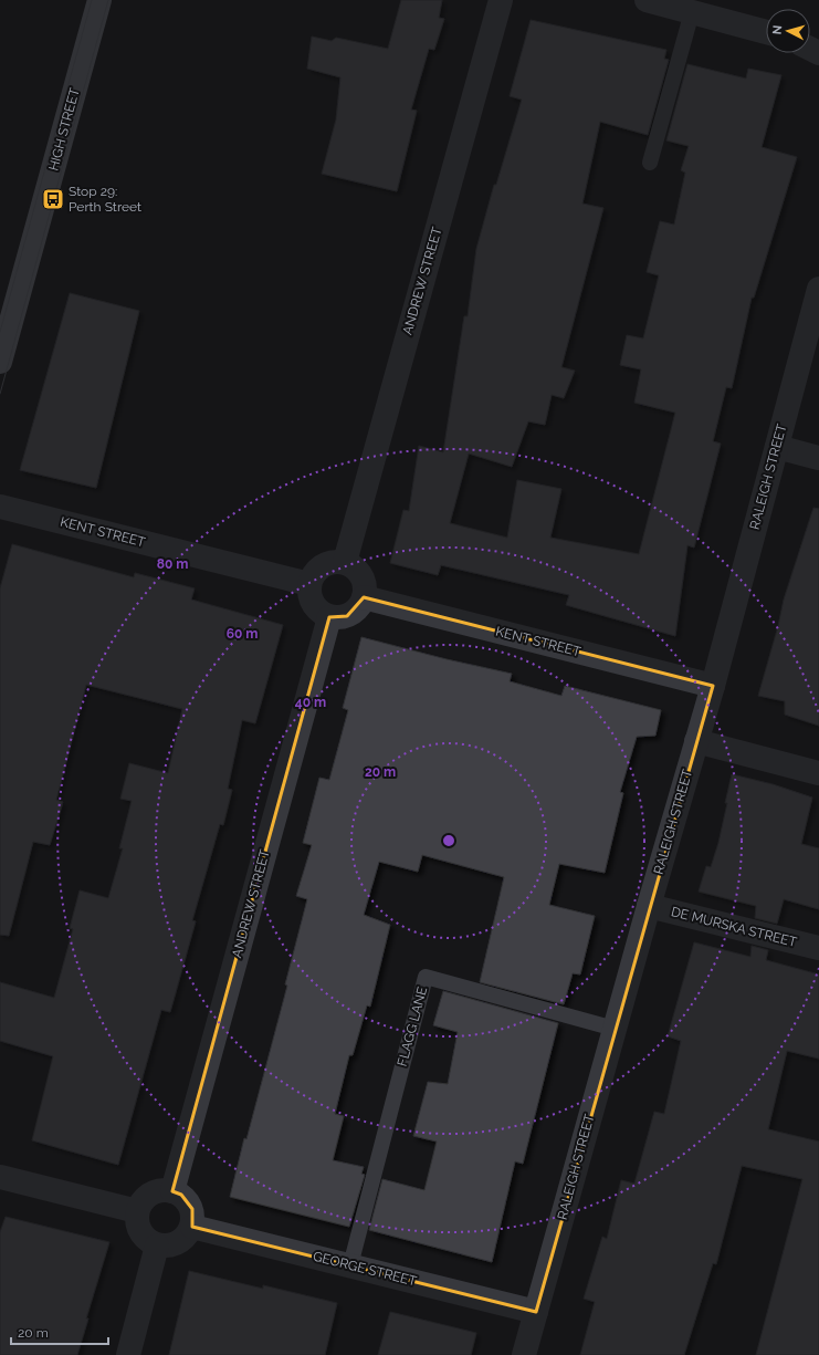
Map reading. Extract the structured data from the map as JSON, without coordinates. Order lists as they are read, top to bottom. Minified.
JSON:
{"streets":{"main road":["HIGH STREET"],"street":["ANDREW STREET","RALEIGH STREET","KENT STREET","DE MURSKA STREET","GEORGE STREET"],"lane":["FLAGG LANE"]},"crossings":[["ANDREW STREET","KENT STREET"],["ANDREW STREET","GEORGE STREET"],["RALEIGH STREET","KENT STREET"],["RALEIGH STREET","DE MURSKA STREET"],["RALEIGH STREET","FLAGG LANE"],["RALEIGH STREET","GEORGE STREET"],["FLAGG LANE","GEORGE STREET"]],"places":{"bus stop":["Stop 29: Perth Street"]},"scale_bar":"20 m","north":"left","rings":["80 m","60 m","40 m","20 m"]}
